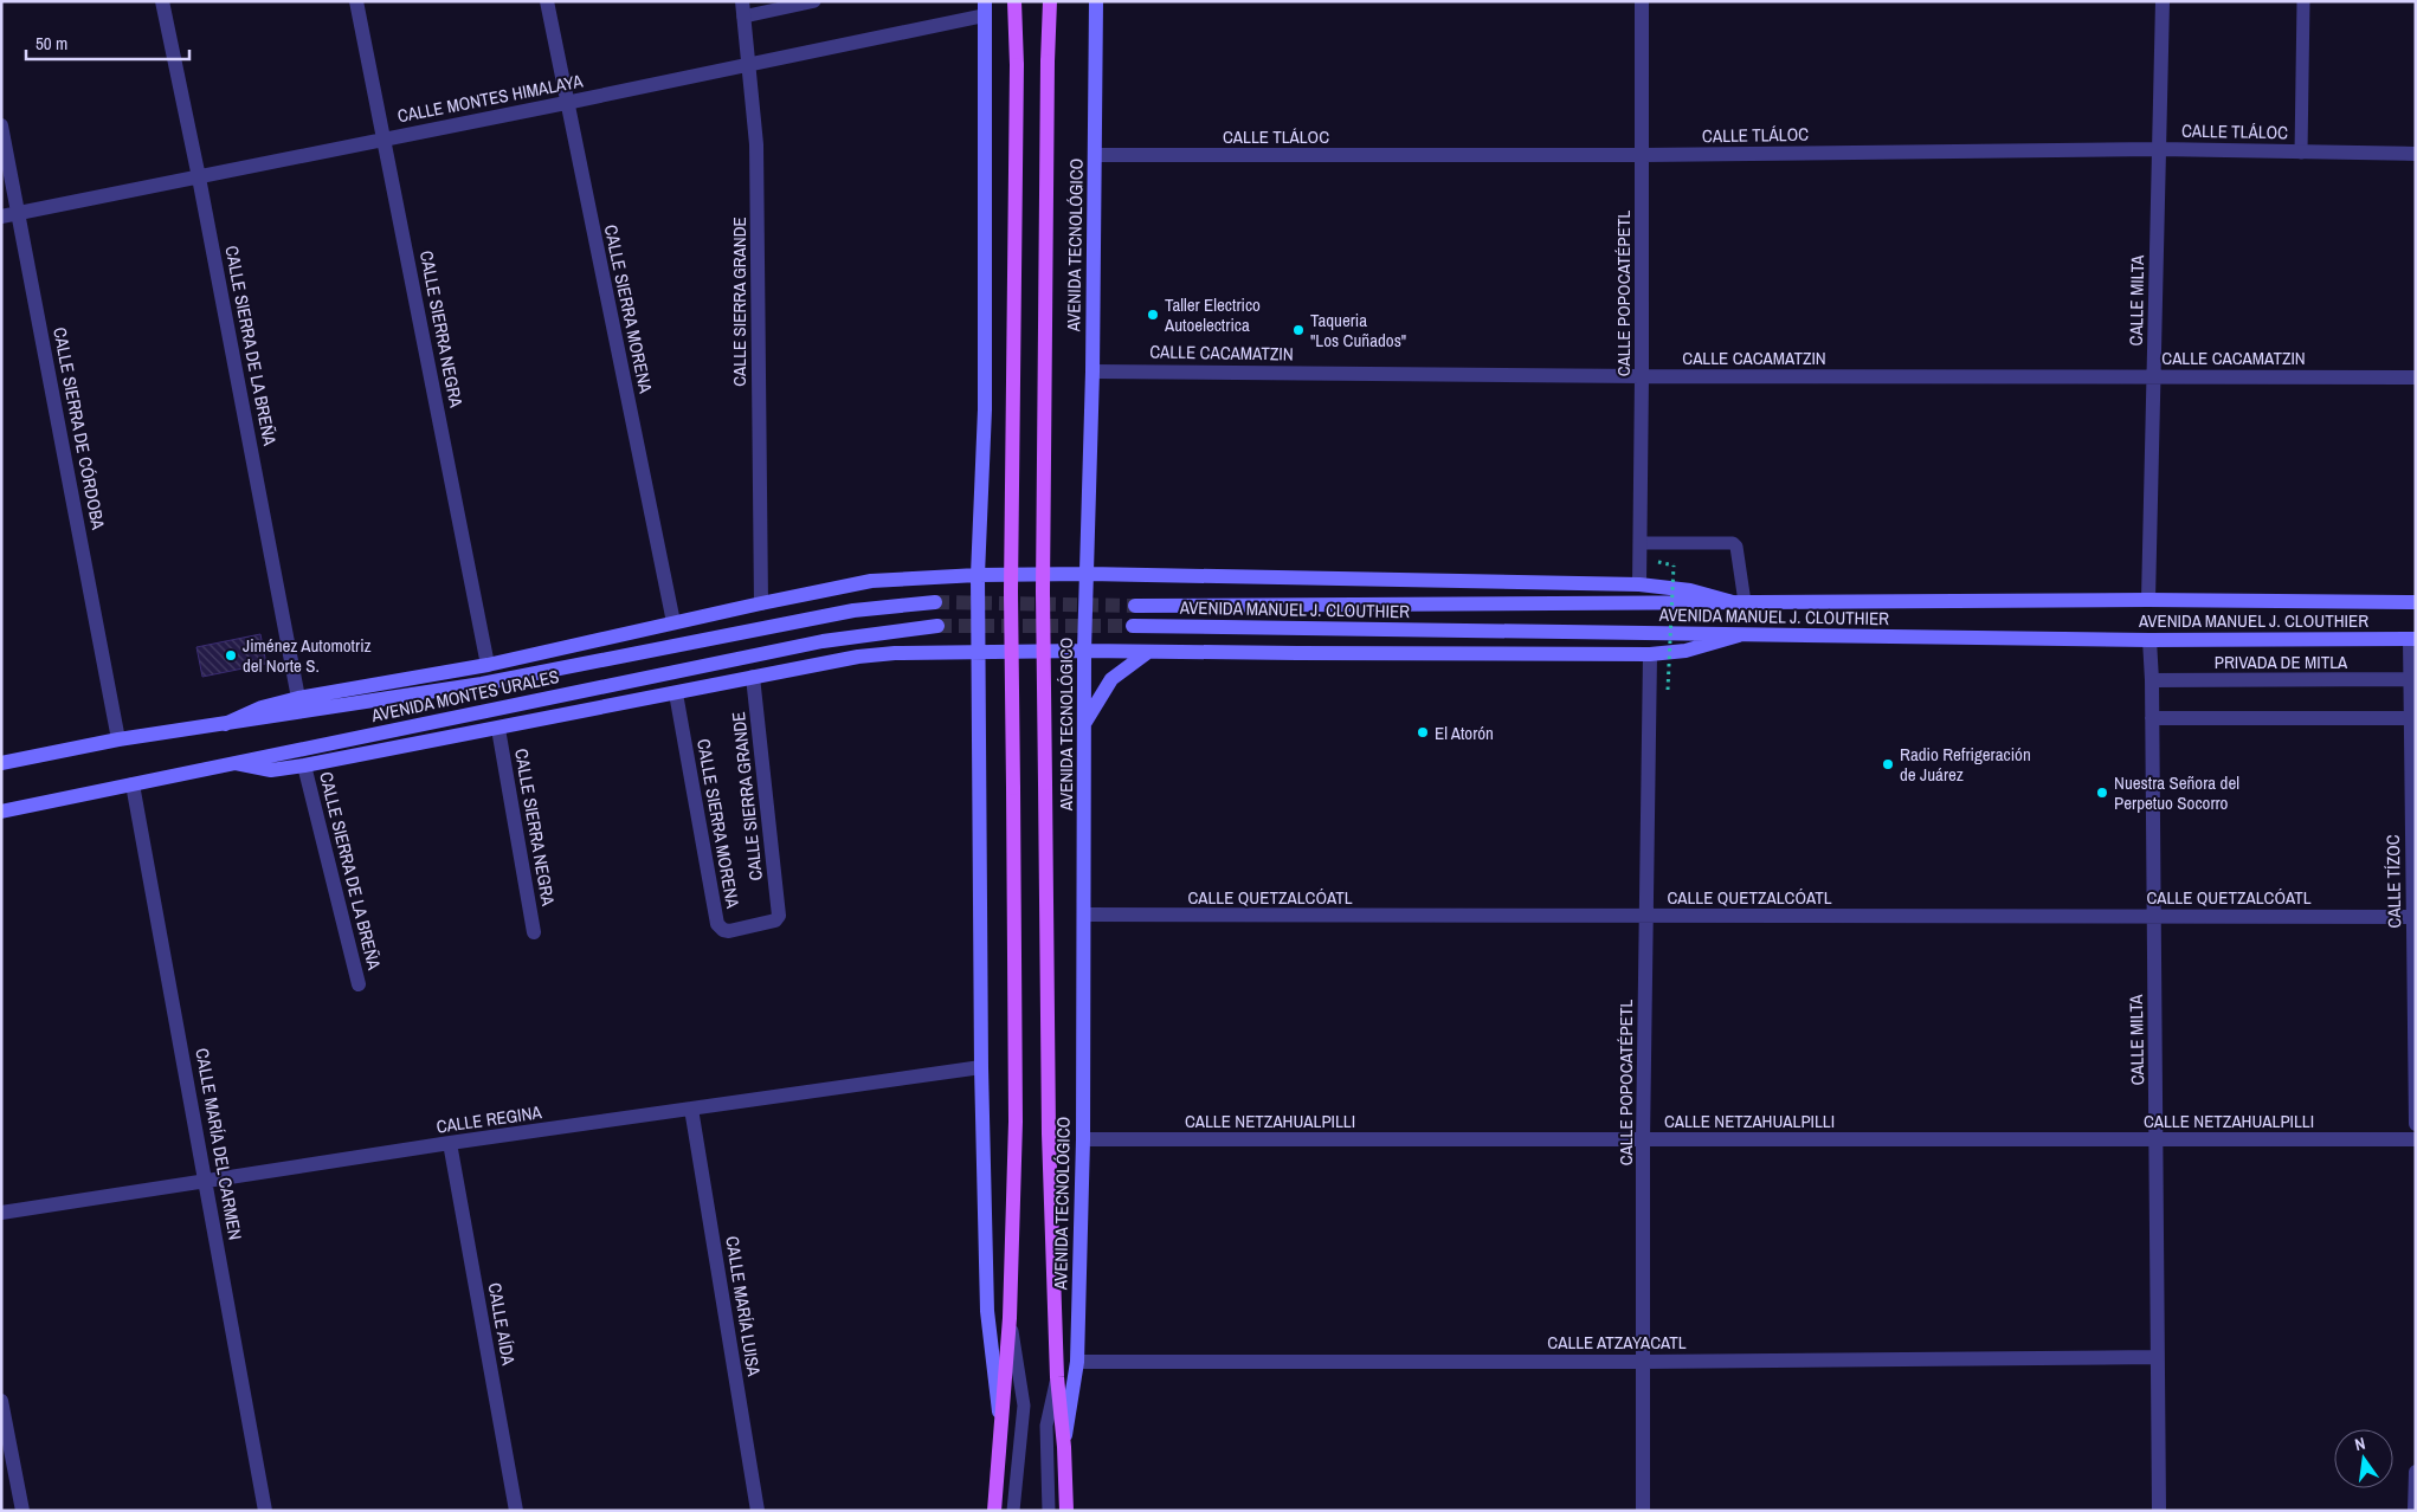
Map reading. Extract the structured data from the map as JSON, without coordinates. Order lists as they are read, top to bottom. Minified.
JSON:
{"streets":{"main road":["AVENIDA TECNOLÓGICO"],"street":["CALLE MONTES HIMALAYA","CALLE TLÁLOC","CALLE POPOCATÉPETL","CALLE MILTA","CALLE SIERRA GRANDE","CALLE SIERRA MORENA","CALLE SIERRA NEGRA","CALLE SIERRA DE LA BREÑA","CALLE CACAMATZIN","CALLE SIERRA DE CÓRDOBA","AVENIDA MANUEL J. CLOUTHIER","PRIVADA DE MITLA","AVENIDA MONTES URALES","CALLE TÍZOC","CALLE QUETZALCÓATL","CALLE REGINA","CALLE NETZAHUALPILLI","CALLE MARÍA DEL CARMEN","CALLE MARÍA LUISA","CALLE AÍDA","CALLE ATZAYACATL"]},"crossings":[["CALLE MONTES HIMALAYA","CALLE SIERRA GRANDE"],["CALLE MONTES HIMALAYA","CALLE SIERRA MORENA"],["CALLE MONTES HIMALAYA","CALLE SIERRA NEGRA"],["CALLE MONTES HIMALAYA","CALLE SIERRA DE LA BREÑA"],["CALLE MONTES HIMALAYA","CALLE SIERRA DE CÓRDOBA"],["CALLE TLÁLOC","AVENIDA TECNOLÓGICO"],["CALLE TLÁLOC","CALLE POPOCATÉPETL"],["CALLE TLÁLOC","CALLE MILTA"],["AVENIDA TECNOLÓGICO","CALLE CACAMATZIN"],["AVENIDA TECNOLÓGICO","CALLE QUETZALCÓATL"],["AVENIDA TECNOLÓGICO","CALLE NETZAHUALPILLI"],["AVENIDA TECNOLÓGICO","CALLE ATZAYACATL"],["CALLE POPOCATÉPETL","CALLE CACAMATZIN"],["CALLE POPOCATÉPETL","CALLE QUETZALCÓATL"],["CALLE POPOCATÉPETL","CALLE NETZAHUALPILLI"],["CALLE POPOCATÉPETL","CALLE ATZAYACATL"],["CALLE MILTA","CALLE CACAMATZIN"],["CALLE MILTA","AVENIDA MANUEL J. CLOUTHIER"],["CALLE MILTA","PRIVADA DE MITLA"],["CALLE MILTA","CALLE QUETZALCÓATL"],["CALLE MILTA","CALLE NETZAHUALPILLI"],["CALLE MILTA","CALLE ATZAYACATL"],["CALLE SIERRA GRANDE","CALLE SIERRA MORENA"],["CALLE SIERRA DE CÓRDOBA","AVENIDA MONTES URALES"],["AVENIDA MANUEL J. CLOUTHIER","CALLE TÍZOC"],["PRIVADA DE MITLA","CALLE TÍZOC"],["AVENIDA MONTES URALES","CALLE MARÍA DEL CARMEN"],["CALLE TÍZOC","CALLE QUETZALCÓATL"],["CALLE REGINA","CALLE MARÍA DEL CARMEN"],["CALLE REGINA","CALLE MARÍA LUISA"],["CALLE REGINA","CALLE AÍDA"]],"places":["Taller Electrico Autoelectrica","Taqueria \"Los Cuñados\"","Jiménez Automotriz del Norte S.","El Atorón","Radio Refrigeración de Juárez","Nuestra Señora del Perpetuo Socorro"],"scale_bar":"50 m","north":"top"}
